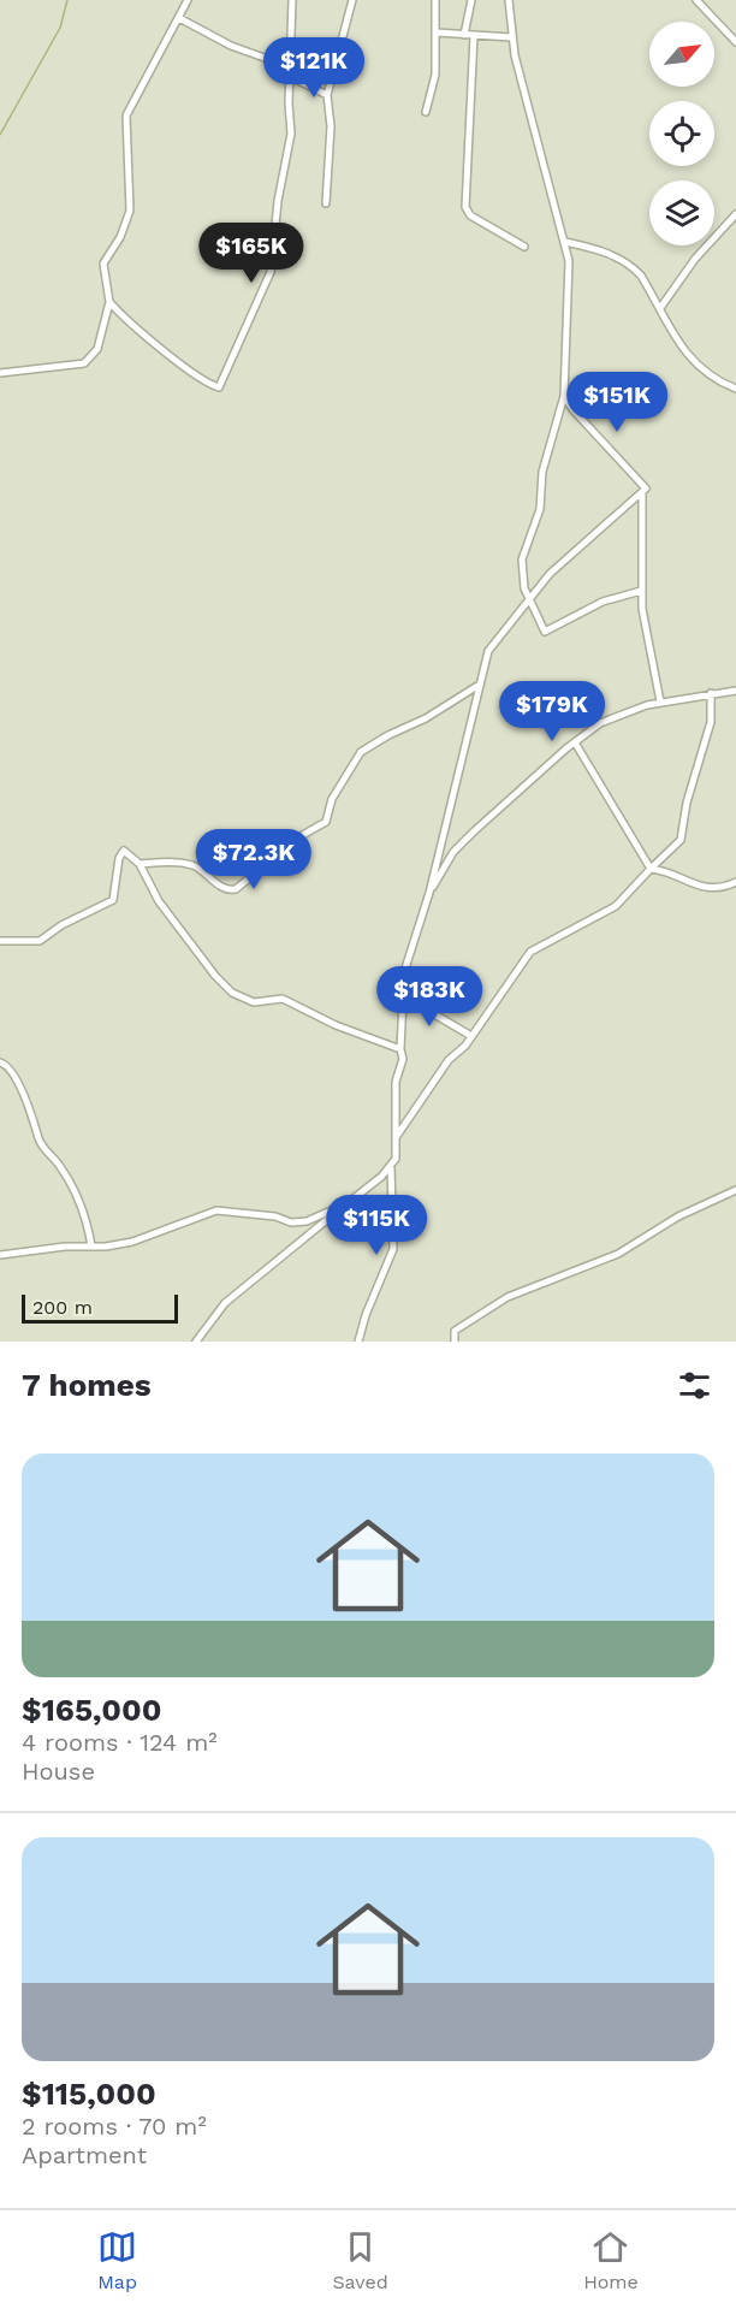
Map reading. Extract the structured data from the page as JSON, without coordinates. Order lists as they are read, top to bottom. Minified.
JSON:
{"scale_bar":"200 m","north":"top right","page":{"price":["$121K","$165K","$151K","$179K","$72.3K","$183K","$115K"],"scale":"200 m","heading":"7 homes","list":[{"name":"$165,000","note":"4 rooms · 124 m² · House"},{"name":"$115,000","note":"2 rooms · 70 m² · Apartment"}],"tabs":["Map","Saved","Home"]}}
